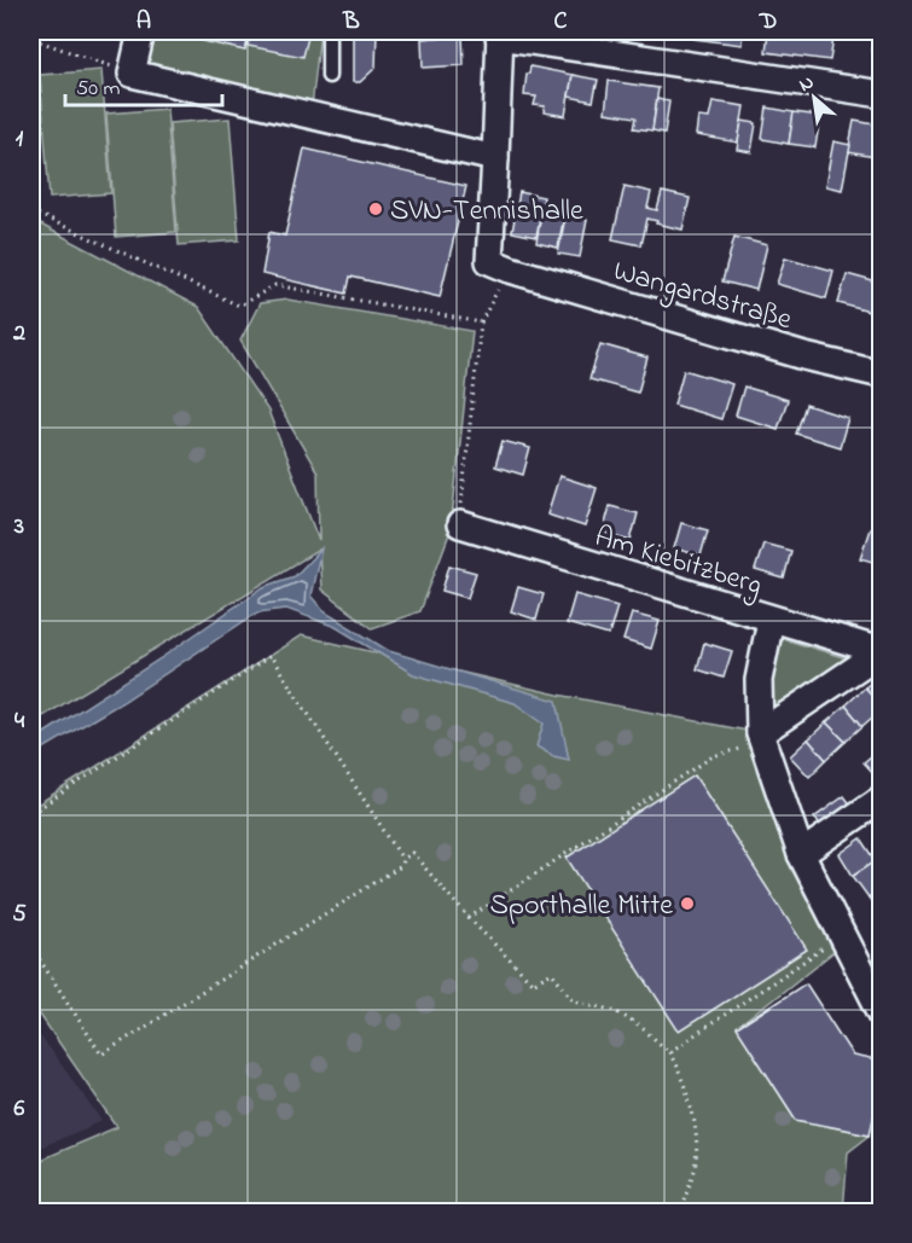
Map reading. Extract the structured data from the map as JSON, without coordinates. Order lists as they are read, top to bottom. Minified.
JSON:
{"streets":{"street":["Wangardstraße","Am Kiebitzberg"]},"places":["SVN-Tennishalle","Sporthalle Mitte"],"scale_bar":"50 m","north":"top left","grid":{"columns":["A","B","C","D"],"rows":["1","2","3","4","5","6"]}}
